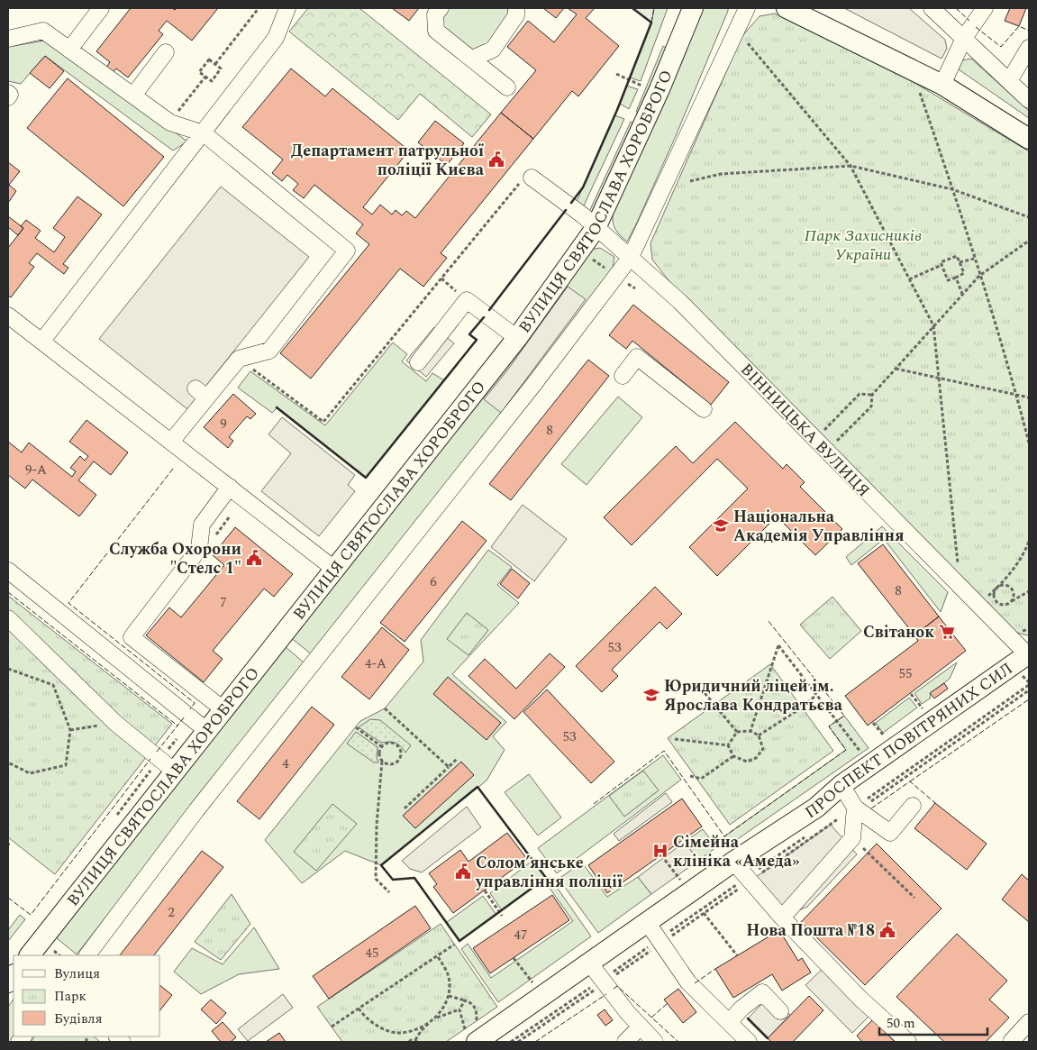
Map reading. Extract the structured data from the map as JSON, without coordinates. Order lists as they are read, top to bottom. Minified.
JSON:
{"streets":{"main road":["ВУЛИЦЯ СВЯТОСЛАВА ХОРОБРОГО","ПРОСПЕКТ ПОВІТРЯНИХ СИЛ"],"street":["ВІННИЦЬКА ВУЛИЦЯ"]},"crossings":[["ВУЛИЦЯ СВЯТОСЛАВА ХОРОБРОГО","ВІННИЦЬКА ВУЛИЦЯ"],["ВІННИЦЬКА ВУЛИЦЯ","ПРОСПЕКТ ПОВІТРЯНИХ СИЛ"]],"parks":["Парк Захисників України"],"places":{"public building":["Департамент патрульної поліції Києва","Служба Охорони \"Стелс 1\"","Соломʼянське управління поліції","Нова Пошта №18"],"school or university":["Національна Академія Управління","Юридичний ліцей ім. Ярослава Кондратьєва"],"supermarket":["Світанок"],"hospital":["Сімейна клініка «Амеда»"]},"house_numbers":["9","8","9-А","6","8","7","53","4-А","55","53","4","2","47","45"],"legend":["Вулиця","Парк","Будівля"],"scale_bar":"50 m"}
